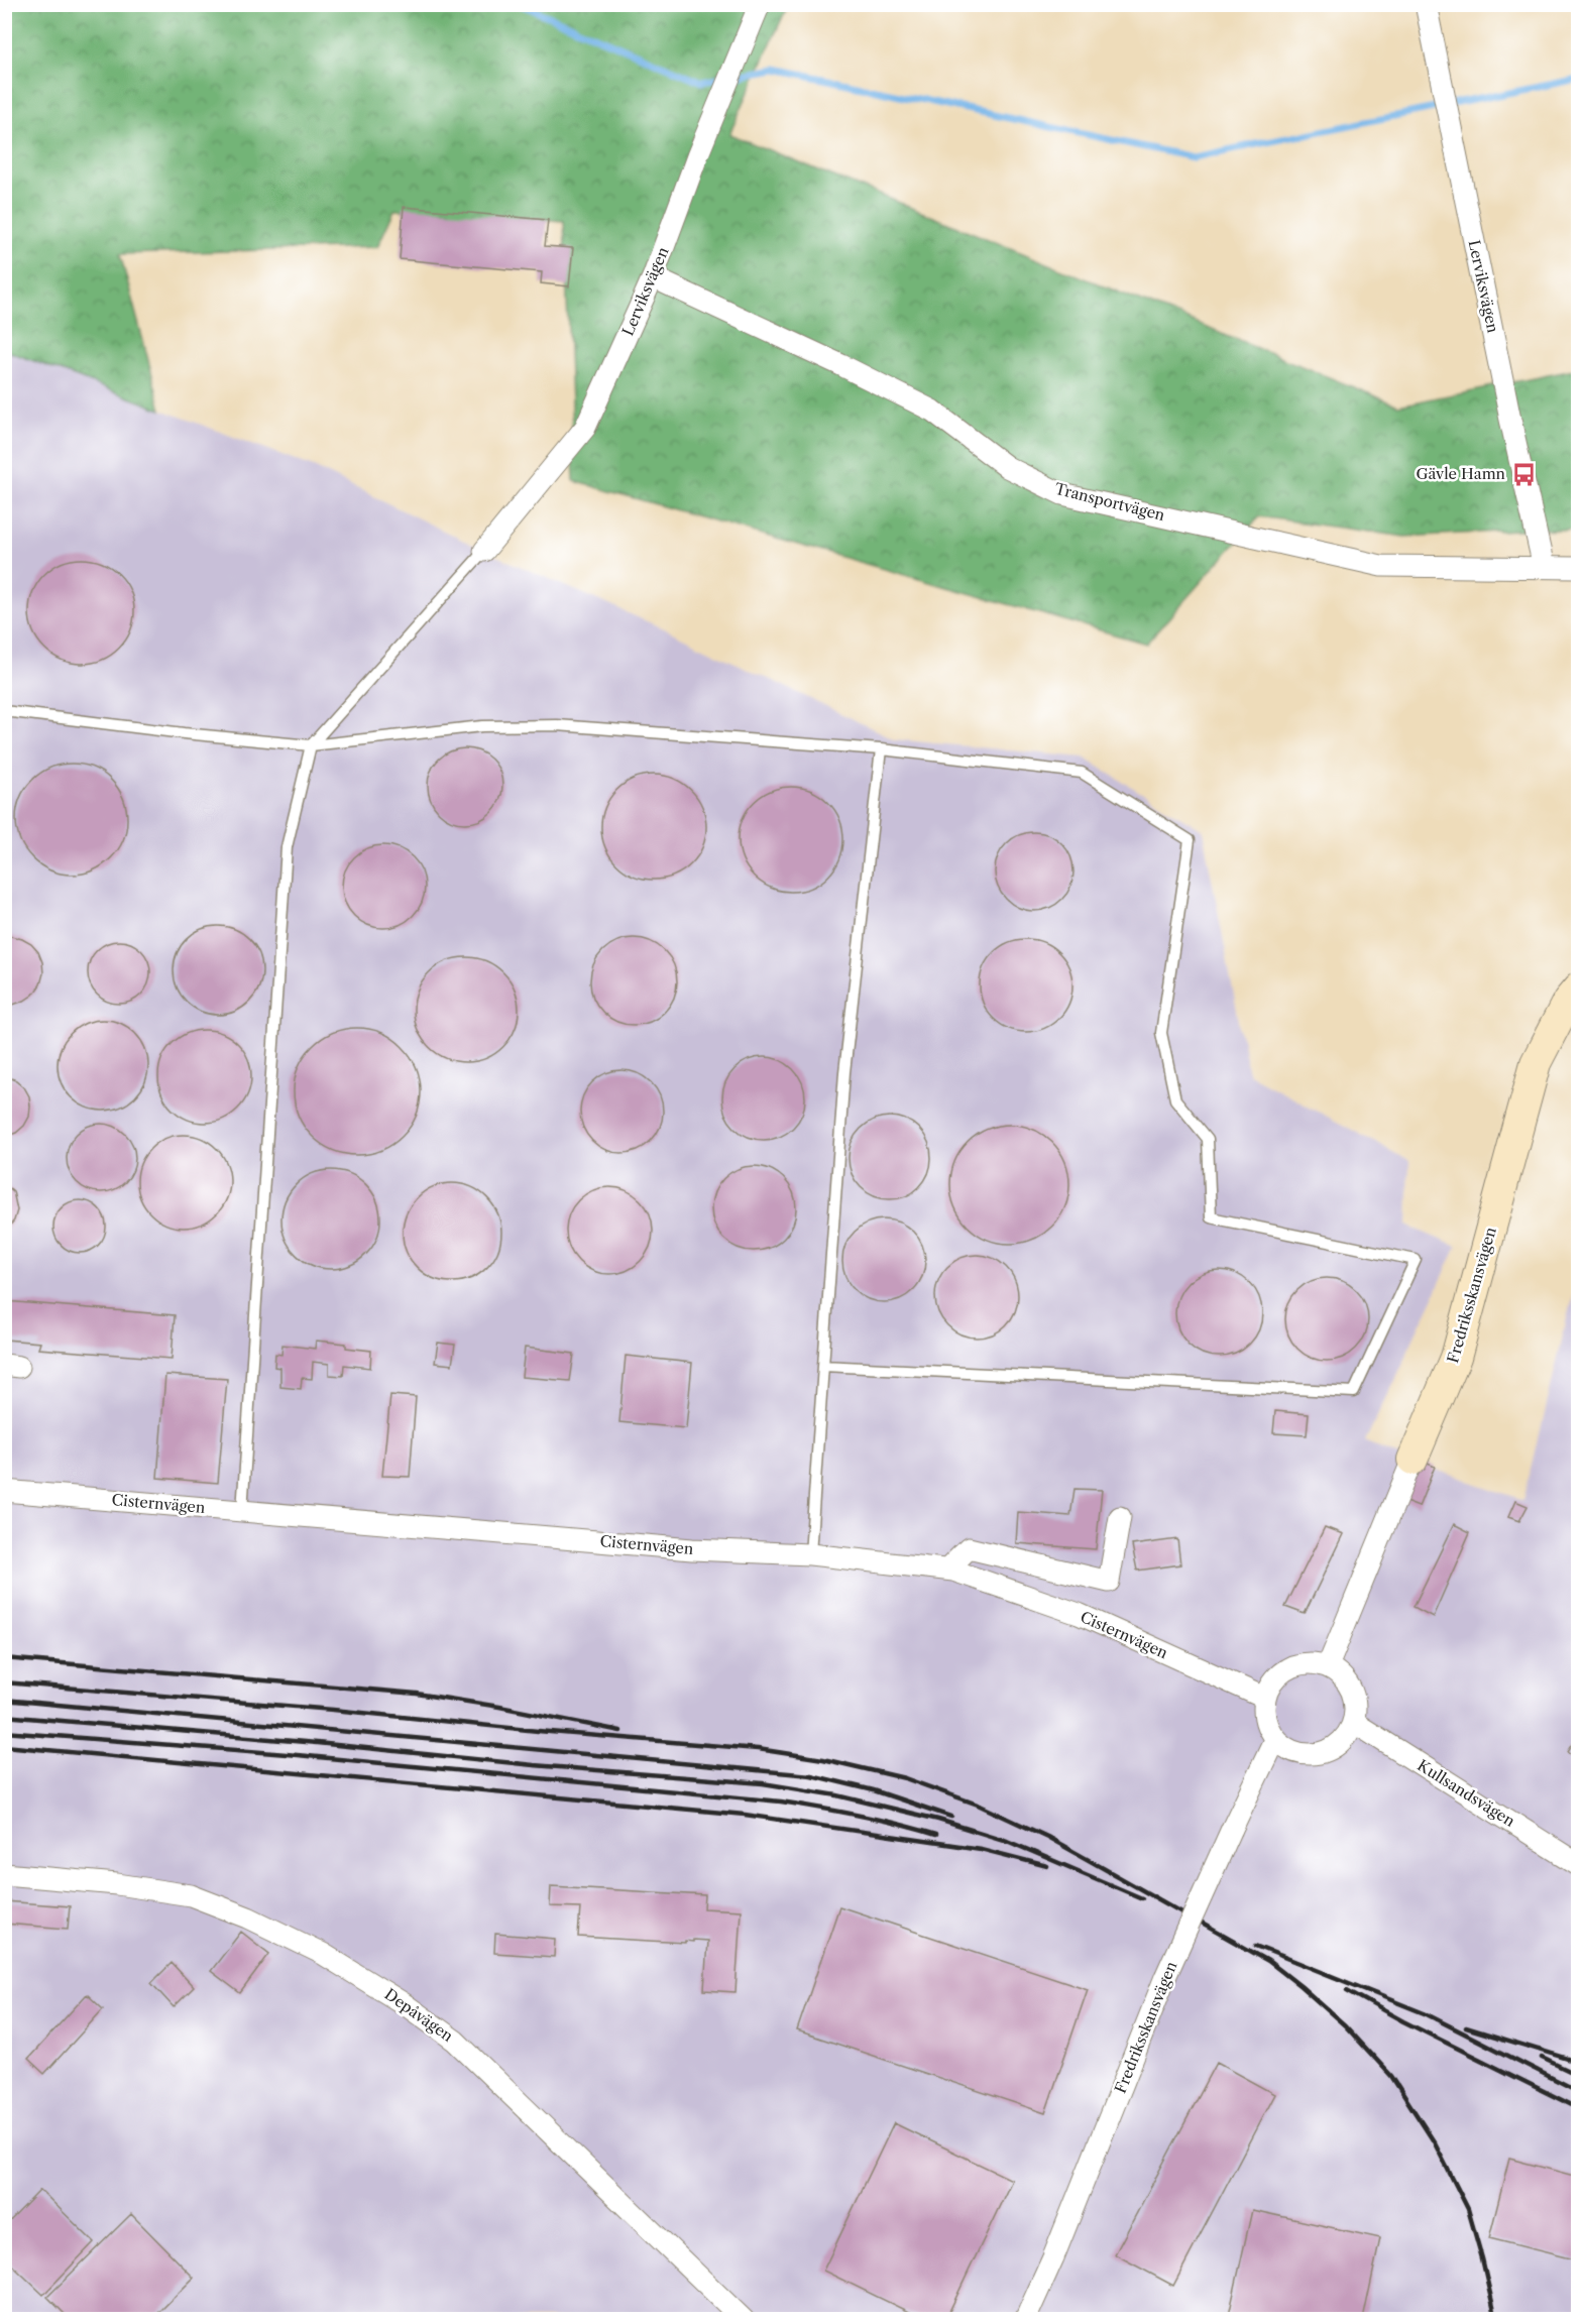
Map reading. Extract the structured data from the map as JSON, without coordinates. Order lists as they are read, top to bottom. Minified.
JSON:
{"streets":{"main road":["Fredriksskansvägen"],"street":["Lerviksvägen","Transportvägen","Cisternvägen","Kullsandsvägen","Depåvägen"]},"crossings":[["Lerviksvägen","Transportvägen"],["Fredriksskansvägen","Cisternvägen"],["Fredriksskansvägen","Kullsandsvägen"],["Cisternvägen","Kullsandsvägen"]],"places":{"bus stop":["Gävle Hamn"]}}
